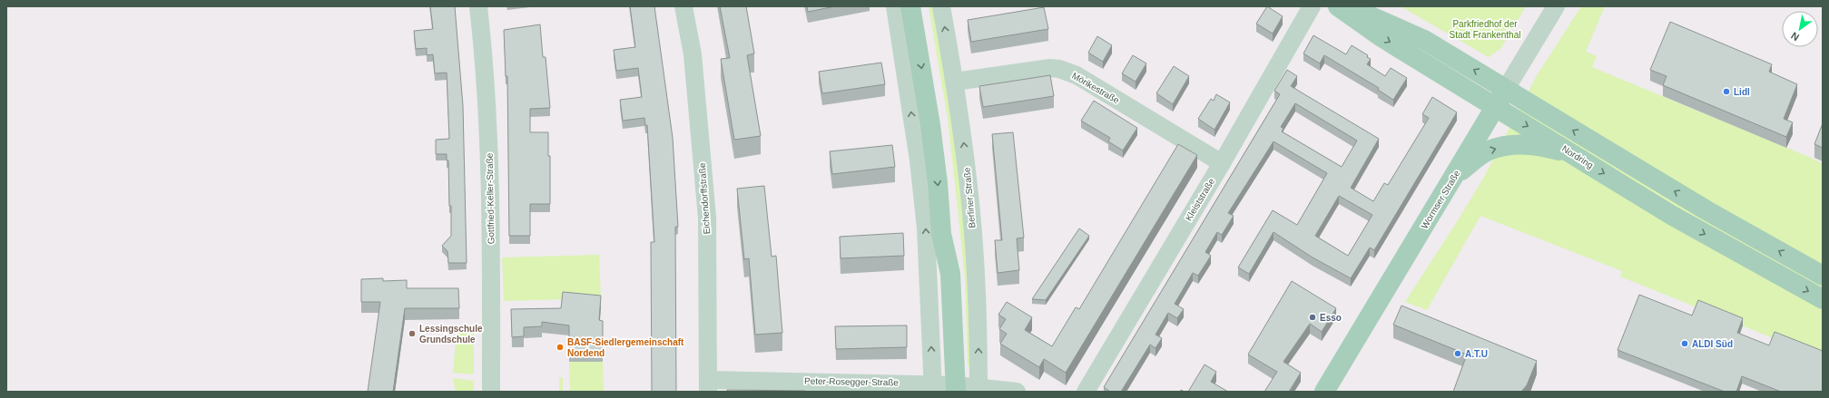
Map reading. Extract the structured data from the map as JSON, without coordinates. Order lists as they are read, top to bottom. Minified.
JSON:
{"streets":{"main road":["Nordring","Berliner Straße","Wormser Straße"],"street":["Mörikestraße","Gottfried-Keller-Straße","Eichendorffstraße","Kleiststraße","Peter-Rosegger-Straße"]},"crossings":[["Mörikestraße","Berliner Straße"],["Mörikestraße","Kleiststraße"],["Nordring","Wormser Straße"],["Berliner Straße","Peter-Rosegger-Straße"],["Eichendorffstraße","Peter-Rosegger-Straße"]],"parks":["Parkfriedhof der Stadt Frankenthal"],"places":["Lidl","Esso","Lessingschule Grundschule","ALDI Süd","BASF-Siedlergemeinschaft Nordend","A.T.U"],"north":"bottom left"}
